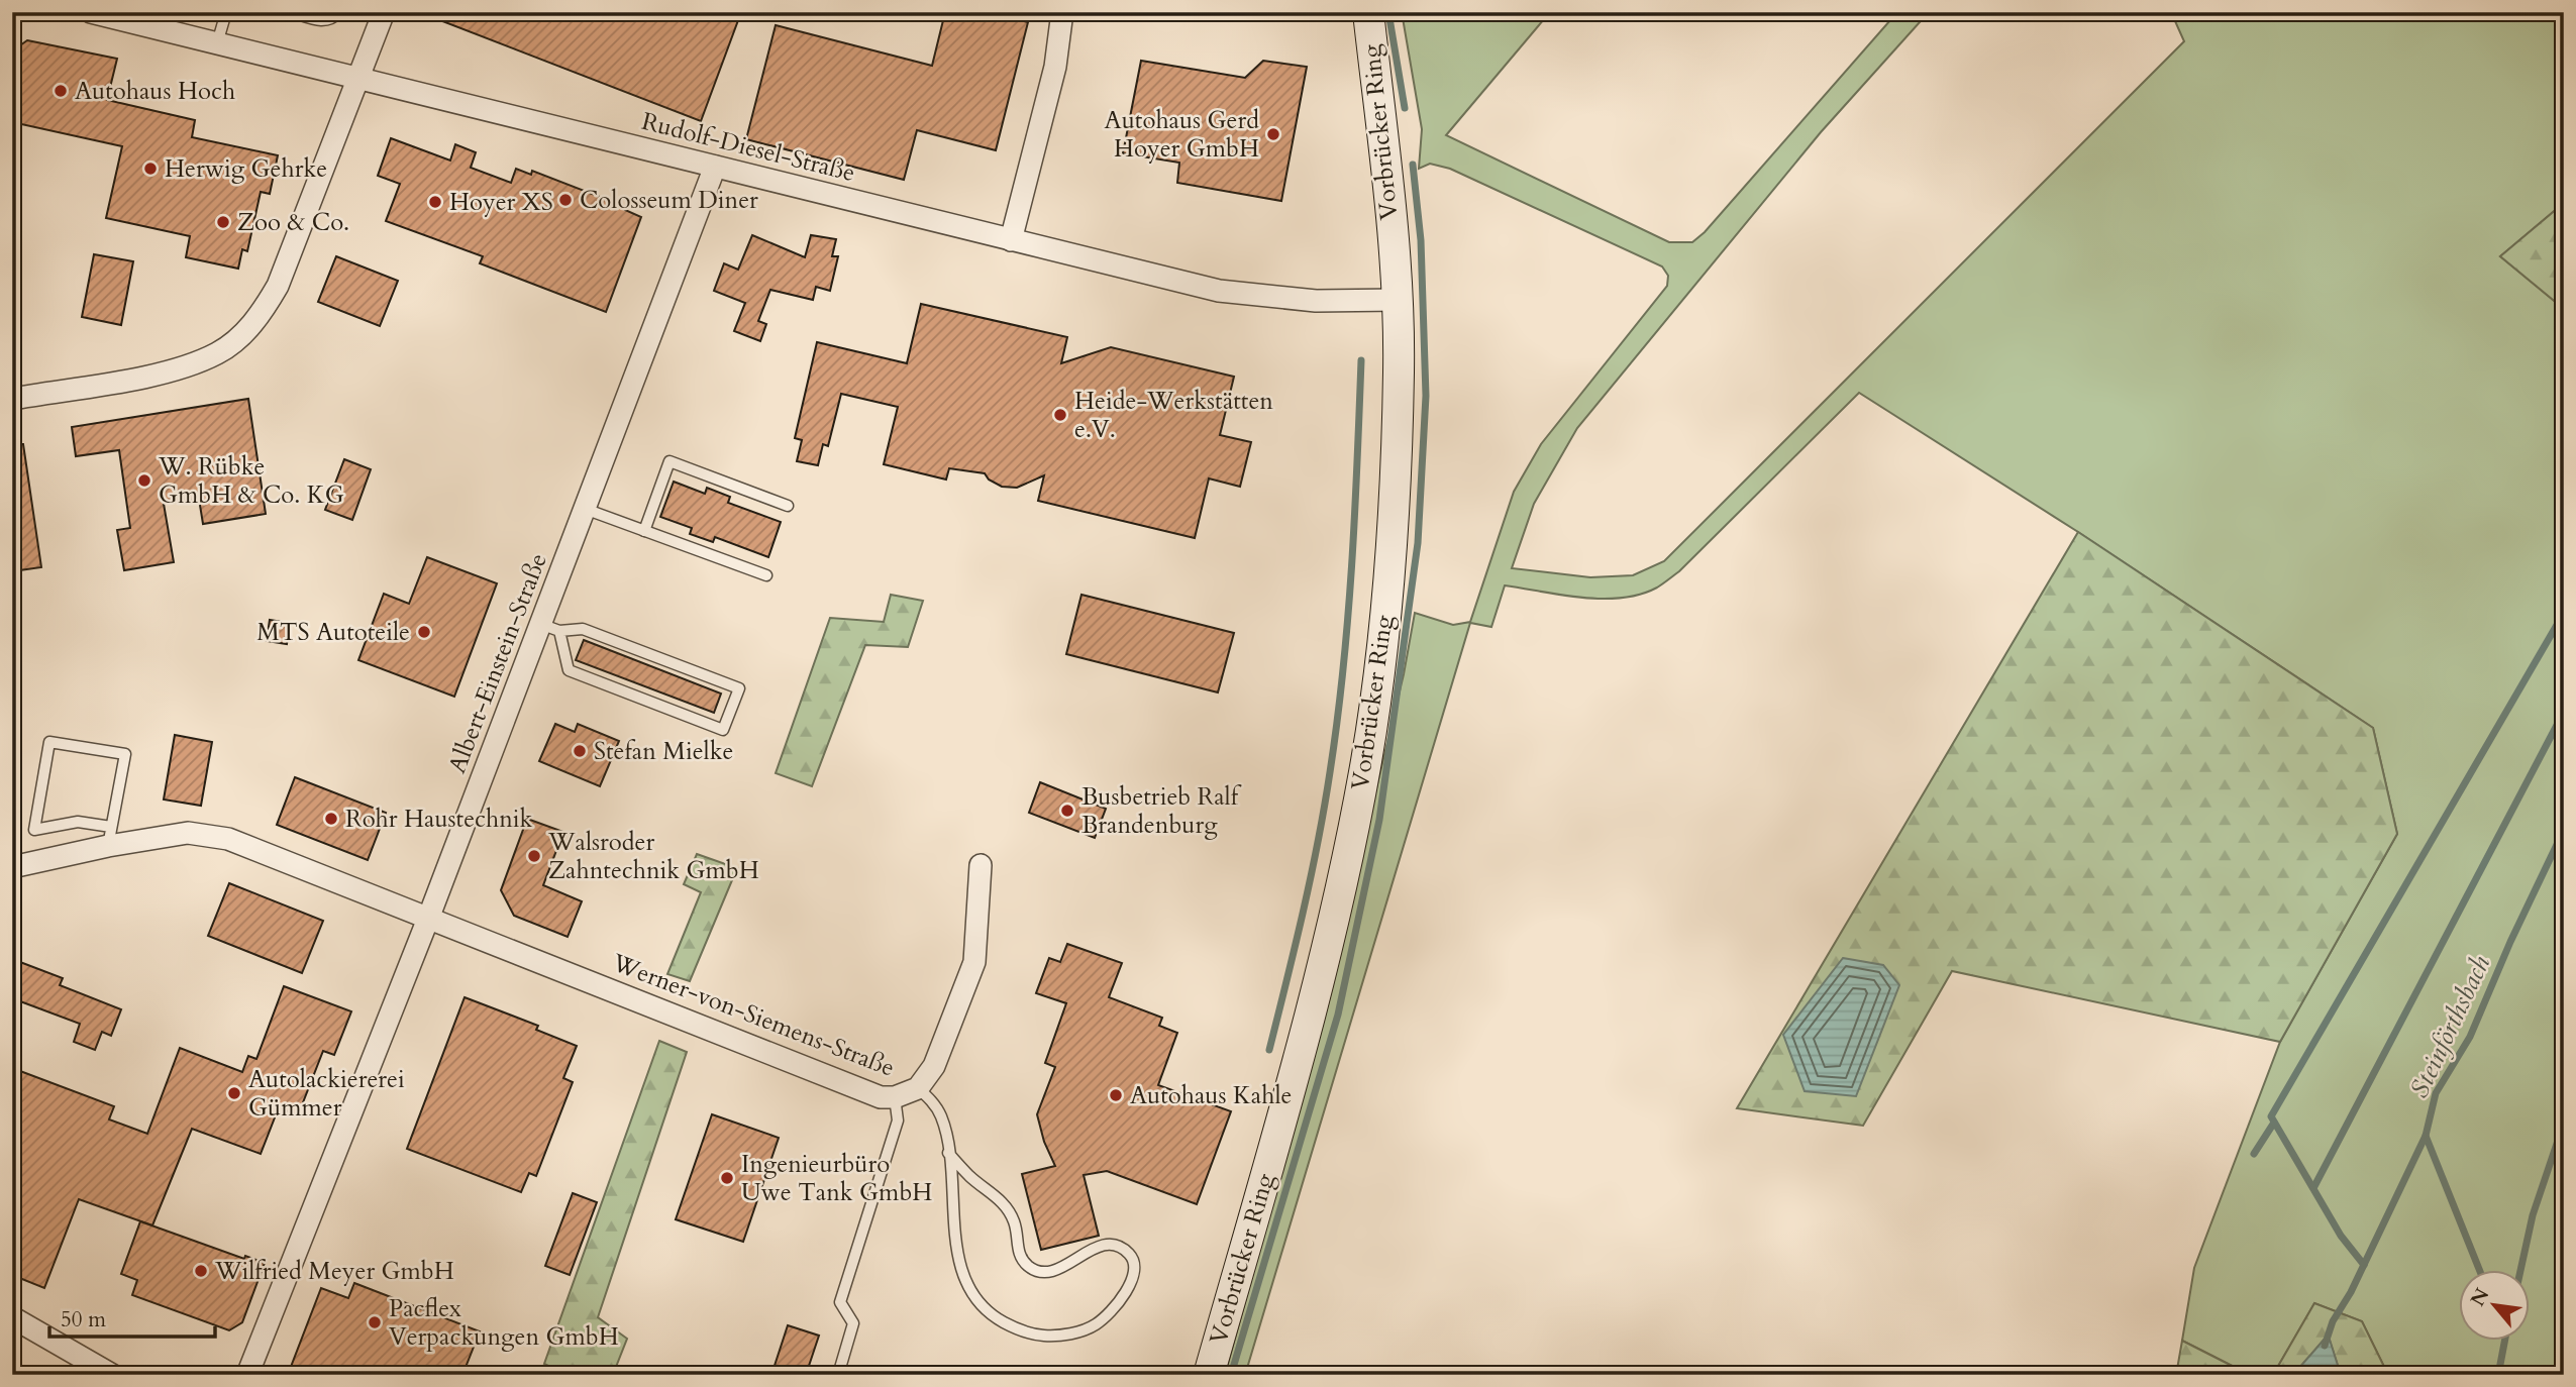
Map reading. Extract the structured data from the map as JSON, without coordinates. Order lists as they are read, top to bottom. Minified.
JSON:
{"streets":{"main road":["Vorbrücker Ring"],"street":["Rudolf-Diesel-Straße","Albert-Einstein-Straße","Werner-von-Siemens-Straße"]},"crossings":[["Vorbrücker Ring","Rudolf-Diesel-Straße"],["Rudolf-Diesel-Straße","Albert-Einstein-Straße"],["Albert-Einstein-Straße","Werner-von-Siemens-Straße"]],"water":["Steinförthsbach"],"places":["Autohaus Hoch","Autohaus Gerd Hoyer GmbH","Herwig Gehrke","Colosseum Diner","Hoyer XS","Zoo & Co.","Heide-Werkstätten e.V.","W. Rübke GmbH & Co. KG","MTS Autoteile","Stefan Mielke","Busbetrieb Ralf Brandenburg","Rohr Haustechnik","Walsroder Zahntechnik GmbH","Autolackiererei Gümmer","Autohaus Kahle","Ingenieurbüro Uwe Tank GmbH","Wilfried Meyer GmbH","Pacflex Verpackungen GmbH"],"scale_bar":"50 m","north":"top left"}
